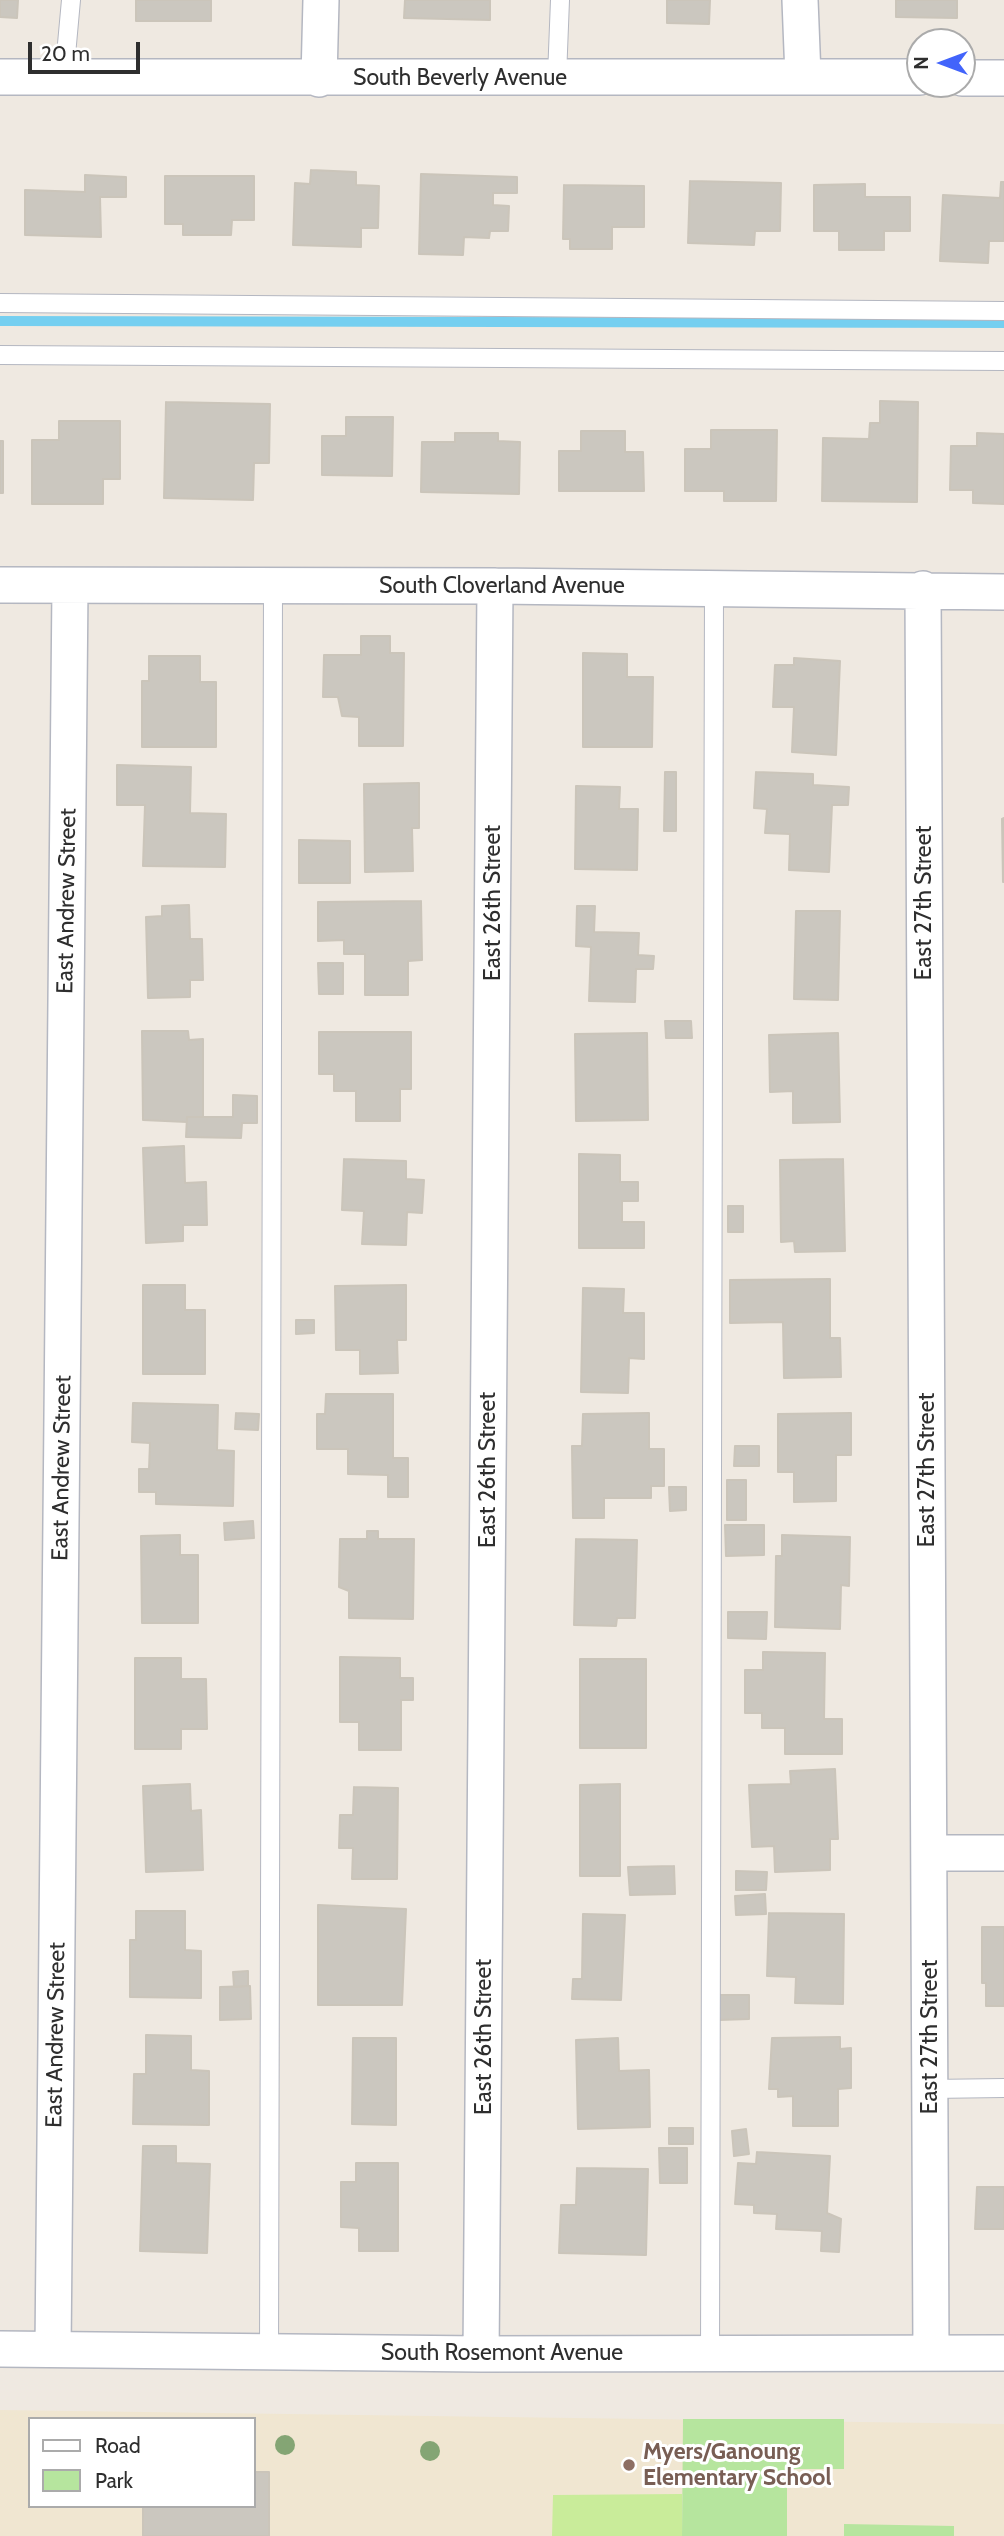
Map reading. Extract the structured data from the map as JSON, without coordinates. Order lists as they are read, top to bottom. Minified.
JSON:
{"streets":{"street":["South Beverly Avenue","South Cloverland Avenue","East Andrew Street","East 26th Street","East 27th Street","South Rosemont Avenue"]},"crossings":[["South Cloverland Avenue","East Andrew Street"],["South Cloverland Avenue","East 26th Street"],["South Cloverland Avenue","East 27th Street"],["East Andrew Street","South Rosemont Avenue"],["East 26th Street","South Rosemont Avenue"],["East 27th Street","South Rosemont Avenue"]],"places":["Myers/Ganoung Elementary School"],"legend":["Road","Park"],"scale_bar":"20 m","north":"left"}
